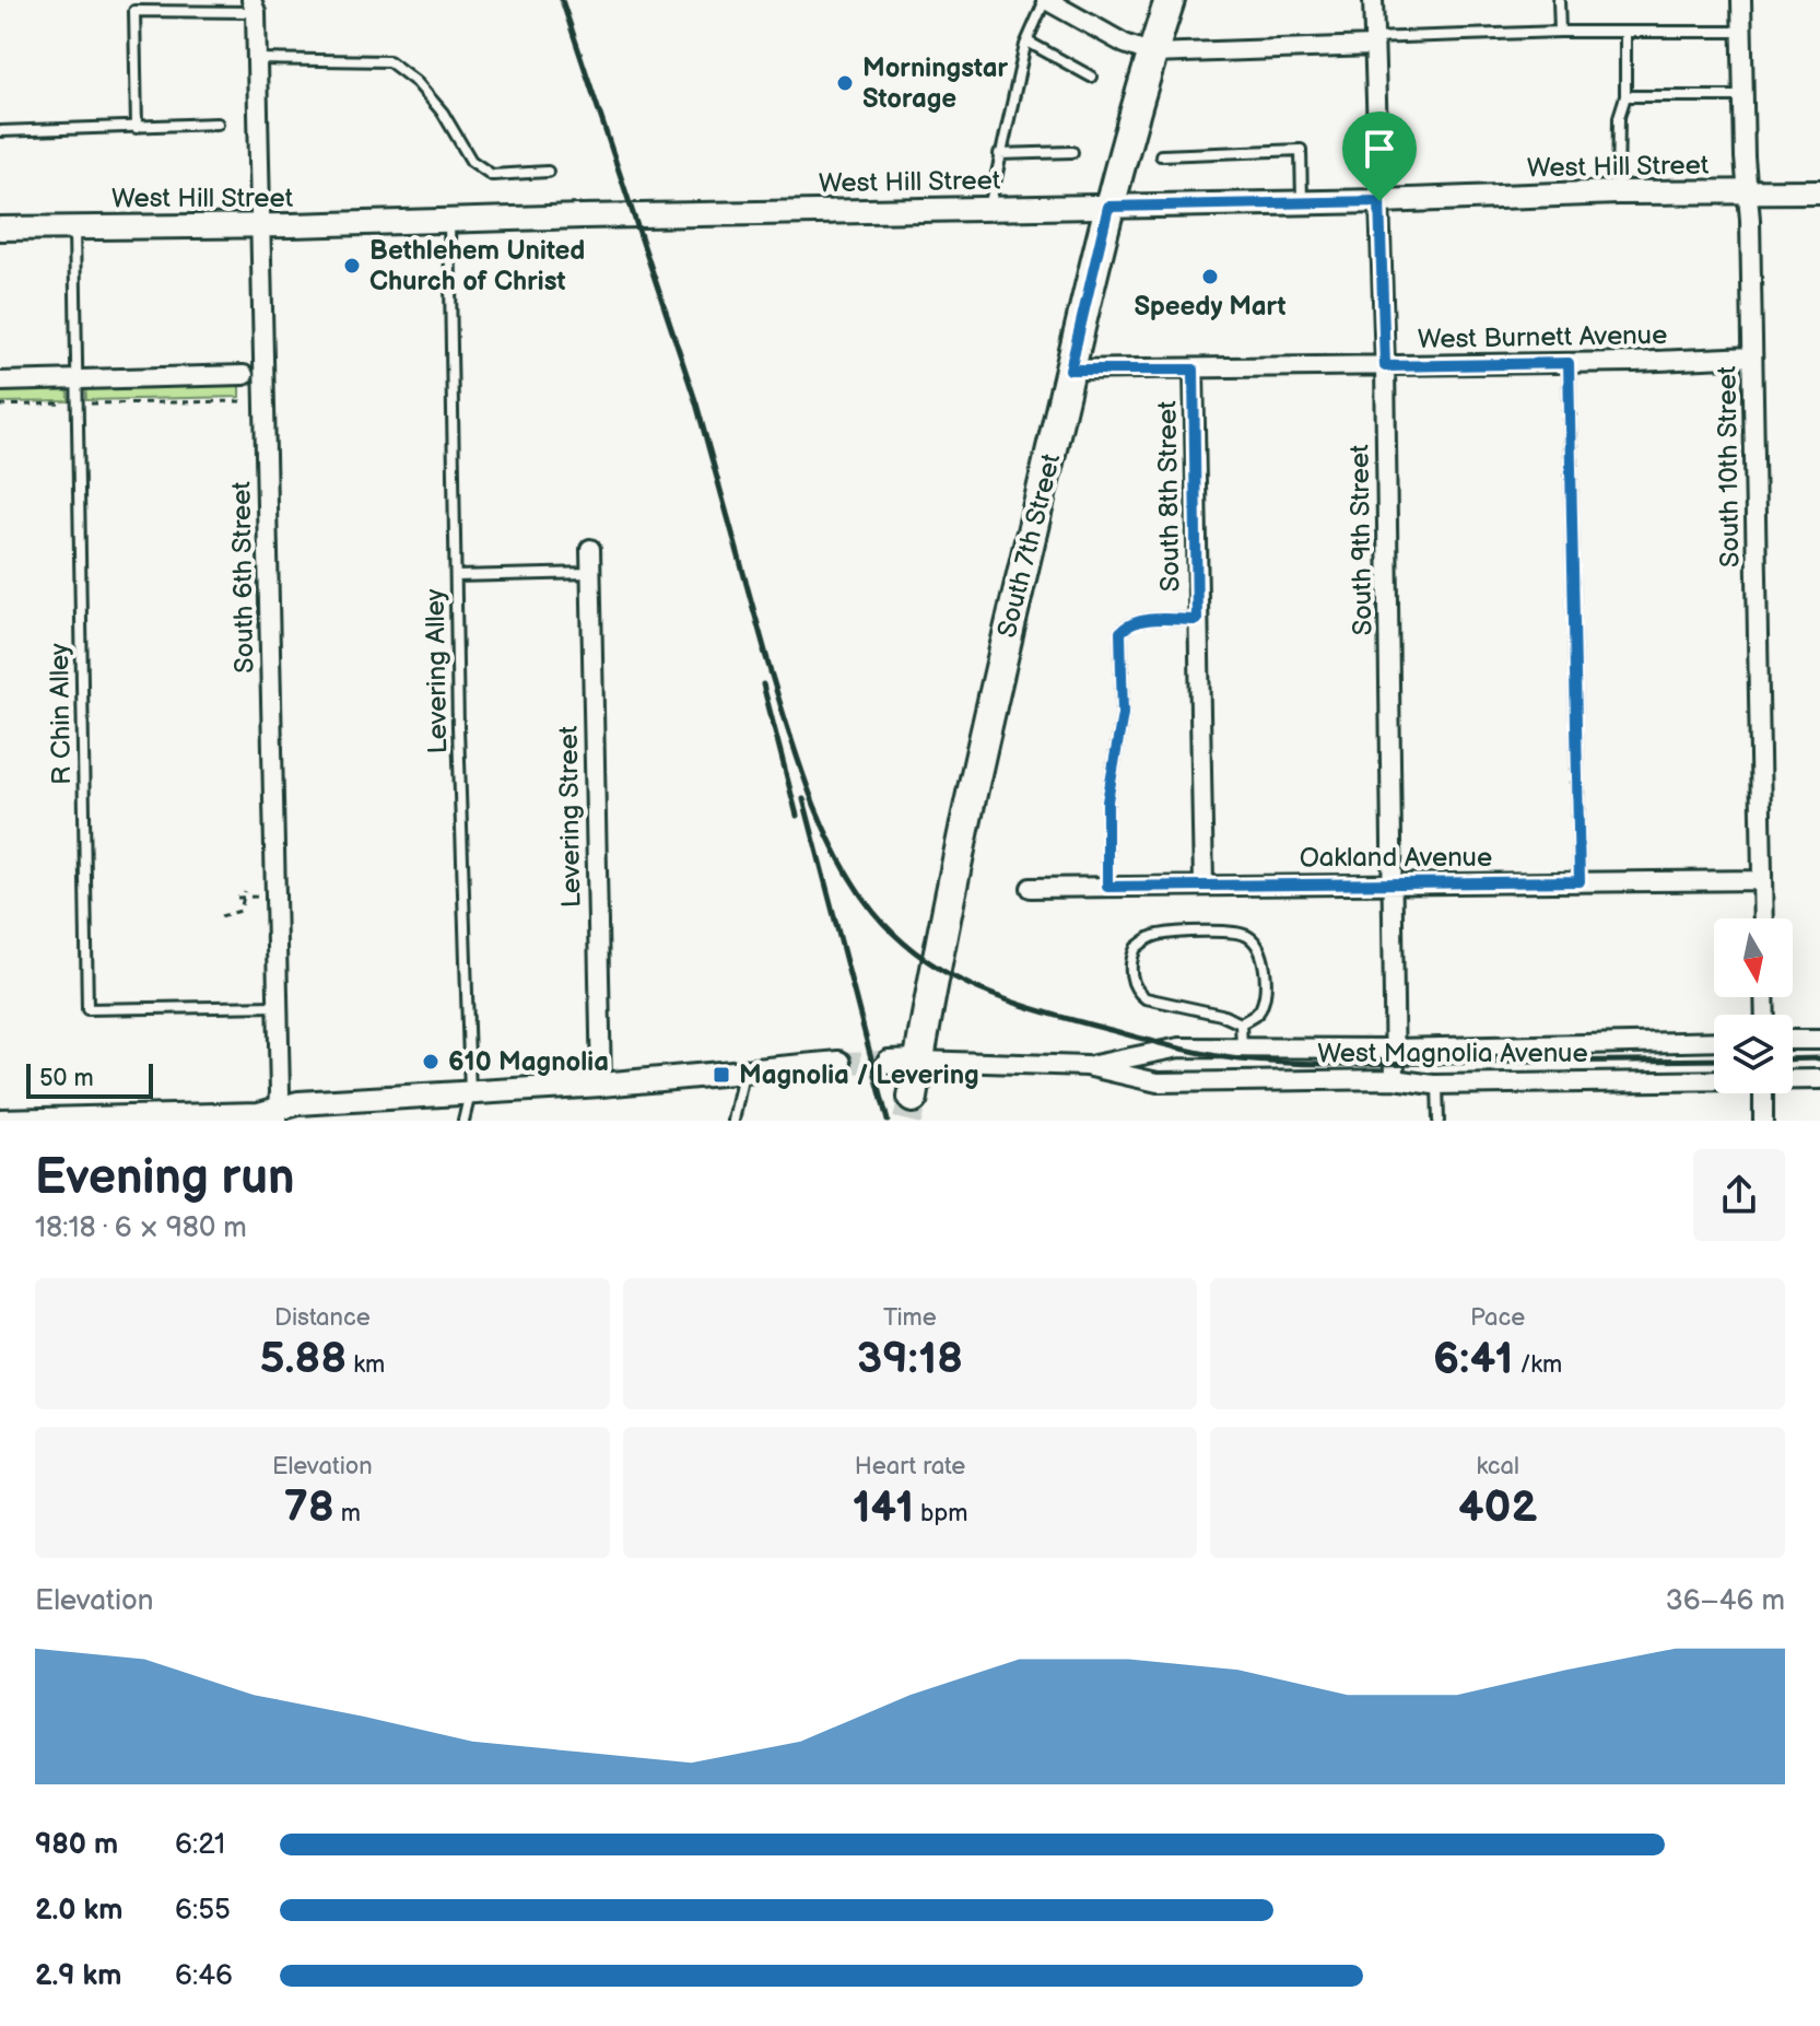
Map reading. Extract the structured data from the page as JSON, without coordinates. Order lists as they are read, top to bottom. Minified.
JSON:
{"streets":{"main road":["South 7th Street"],"street":["West Hill Street","West Burnett Avenue","South 10th Street","South 8th Street","South 9th Street","South 6th Street","Levering Street","Oakland Avenue","West Magnolia Avenue"],"lane":["Levering Alley","R Chin Alley"]},"crossings":[["West Hill Street","South 10th Street"],["West Hill Street","South 9th Street"],["West Hill Street","South 7th Street"],["West Hill Street","South 6th Street"],["West Hill Street","Levering Alley"],["West Hill Street","R Chin Alley"],["West Burnett Avenue","South 10th Street"],["West Burnett Avenue","South 8th Street"],["West Burnett Avenue","South 9th Street"],["West Burnett Avenue","South 7th Street"],["South 10th Street","Oakland Avenue"],["South 8th Street","Oakland Avenue"],["South 9th Street","Oakland Avenue"],["South 9th Street","West Magnolia Avenue"],["South 7th Street","West Magnolia Avenue"],["South 6th Street","R Chin Alley"]],"places":{"other":["Morningstar Storage","Bethlehem United Church of Christ","Speedy Mart","610 Magnolia"],"transit":["Magnolia / Levering"]},"scale_bar":"50 m","north":"bottom","page":{"scale":"50 m","heading":["Evening run","18:18 · 6 × 980 m"],"stats":[["Distance","5.88 km"],["Time","39:18"],["Pace","6:41 /km"],["Elevation","78 m"],["Heart rate","141 bpm"],["kcal","402"]],"chart":["Elevation","36–46 m"],"list":[{"name":"980 m","note":"6:21"},{"name":"2.0 km","note":"6:55"},{"name":"2.9 km","note":"6:46"}]}}
